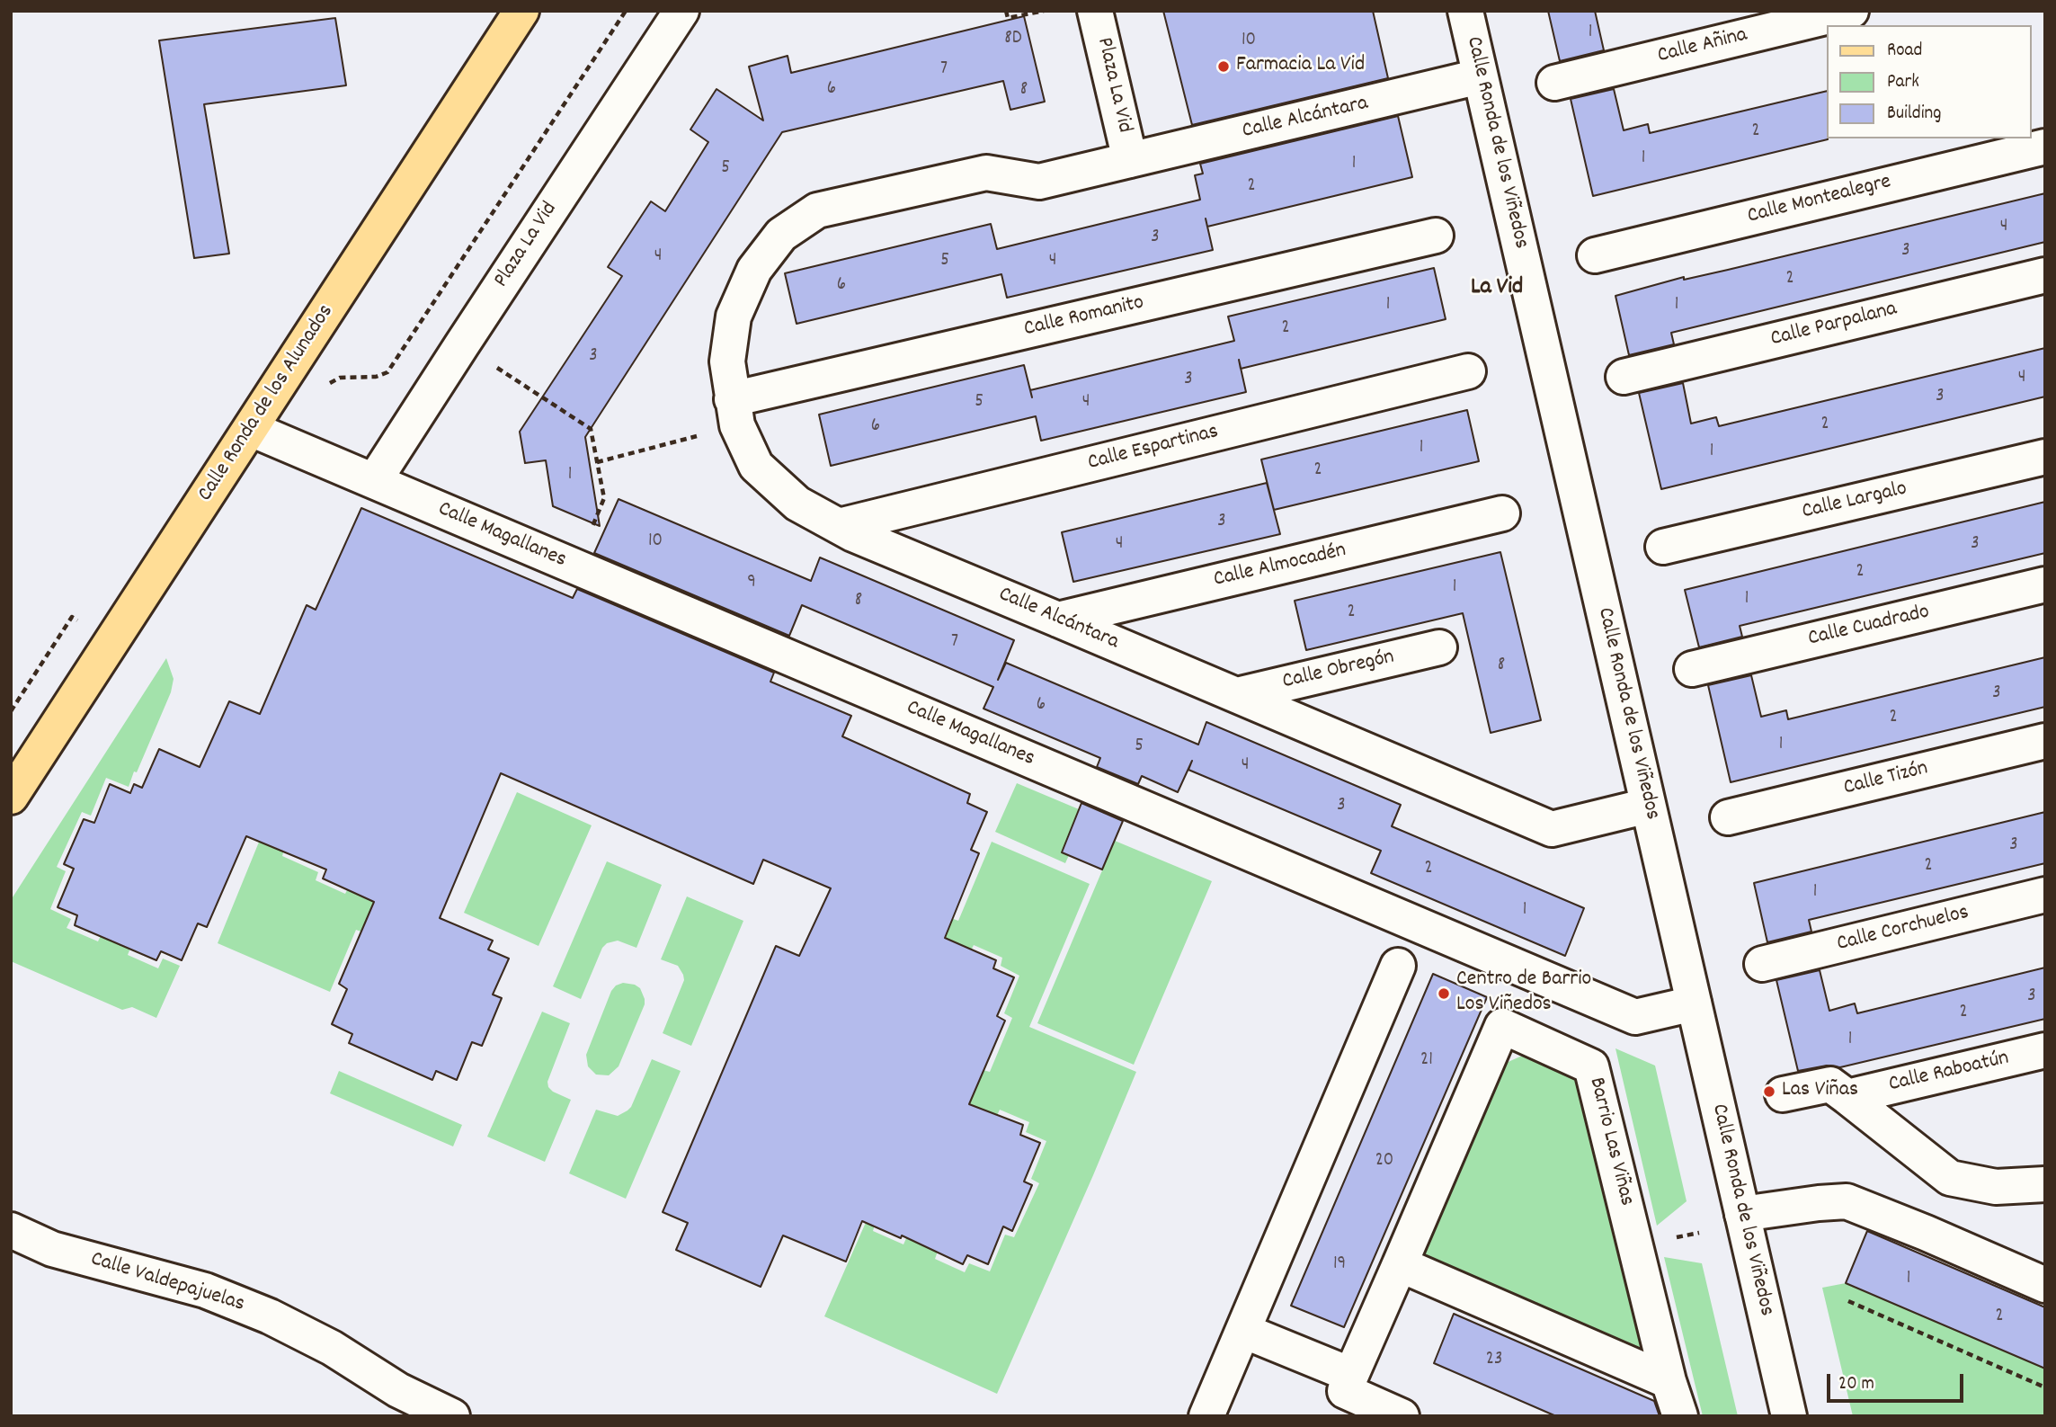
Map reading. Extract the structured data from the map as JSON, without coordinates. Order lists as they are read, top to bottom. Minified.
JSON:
{"streets":{"main road":["Calle Ronda de los Alunados"],"street":["Calle Añina","Plaza La Vid","Calle Alcántara","Calle Ronda de los Viñedos","Calle Montealegre","Calle Romanito","Calle Parpalana","Calle Espartinas","Calle Largalo","Calle Magallanes","Calle Almocadén","Calle Cuadrado","Calle Obregón","Calle Tizón","Calle Corchuelos","Calle Raboatún","Barrio Las Viñas","Calle Valdepajuelas"]},"crossings":[["Plaza La Vid","Calle Alcántara"],["Plaza La Vid","Calle Magallanes"],["Calle Alcántara","Calle Ronda de los Viñedos"],["Calle Alcántara","Calle Romanito"],["Calle Alcántara","Calle Espartinas"],["Calle Alcántara","Calle Almocadén"],["Calle Alcántara","Calle Obregón"],["Calle Ronda de los Viñedos","Calle Magallanes"],["Calle Ronda de los Alunados","Calle Magallanes"]],"districts":["La Vid"],"places":["Farmacia La Vid","Centro de Barrio Los Viñedos","Las Viñas"],"house_numbers":["1","8D","10","7","6","8","2","1","1","5","2","4","3","3","4","5","4","2","6","1","1","2","3","4","3","3","5","4","2","6","1","1","2","1","3","10","4","3","2","9","1","1","8","2","7","8","3","6","2","1","5","4","3","3","2","2","1","1","3","2","1","21","20","19","1","2","23"],"legend":["Road","Park","Building"],"scale_bar":"20 m"}
